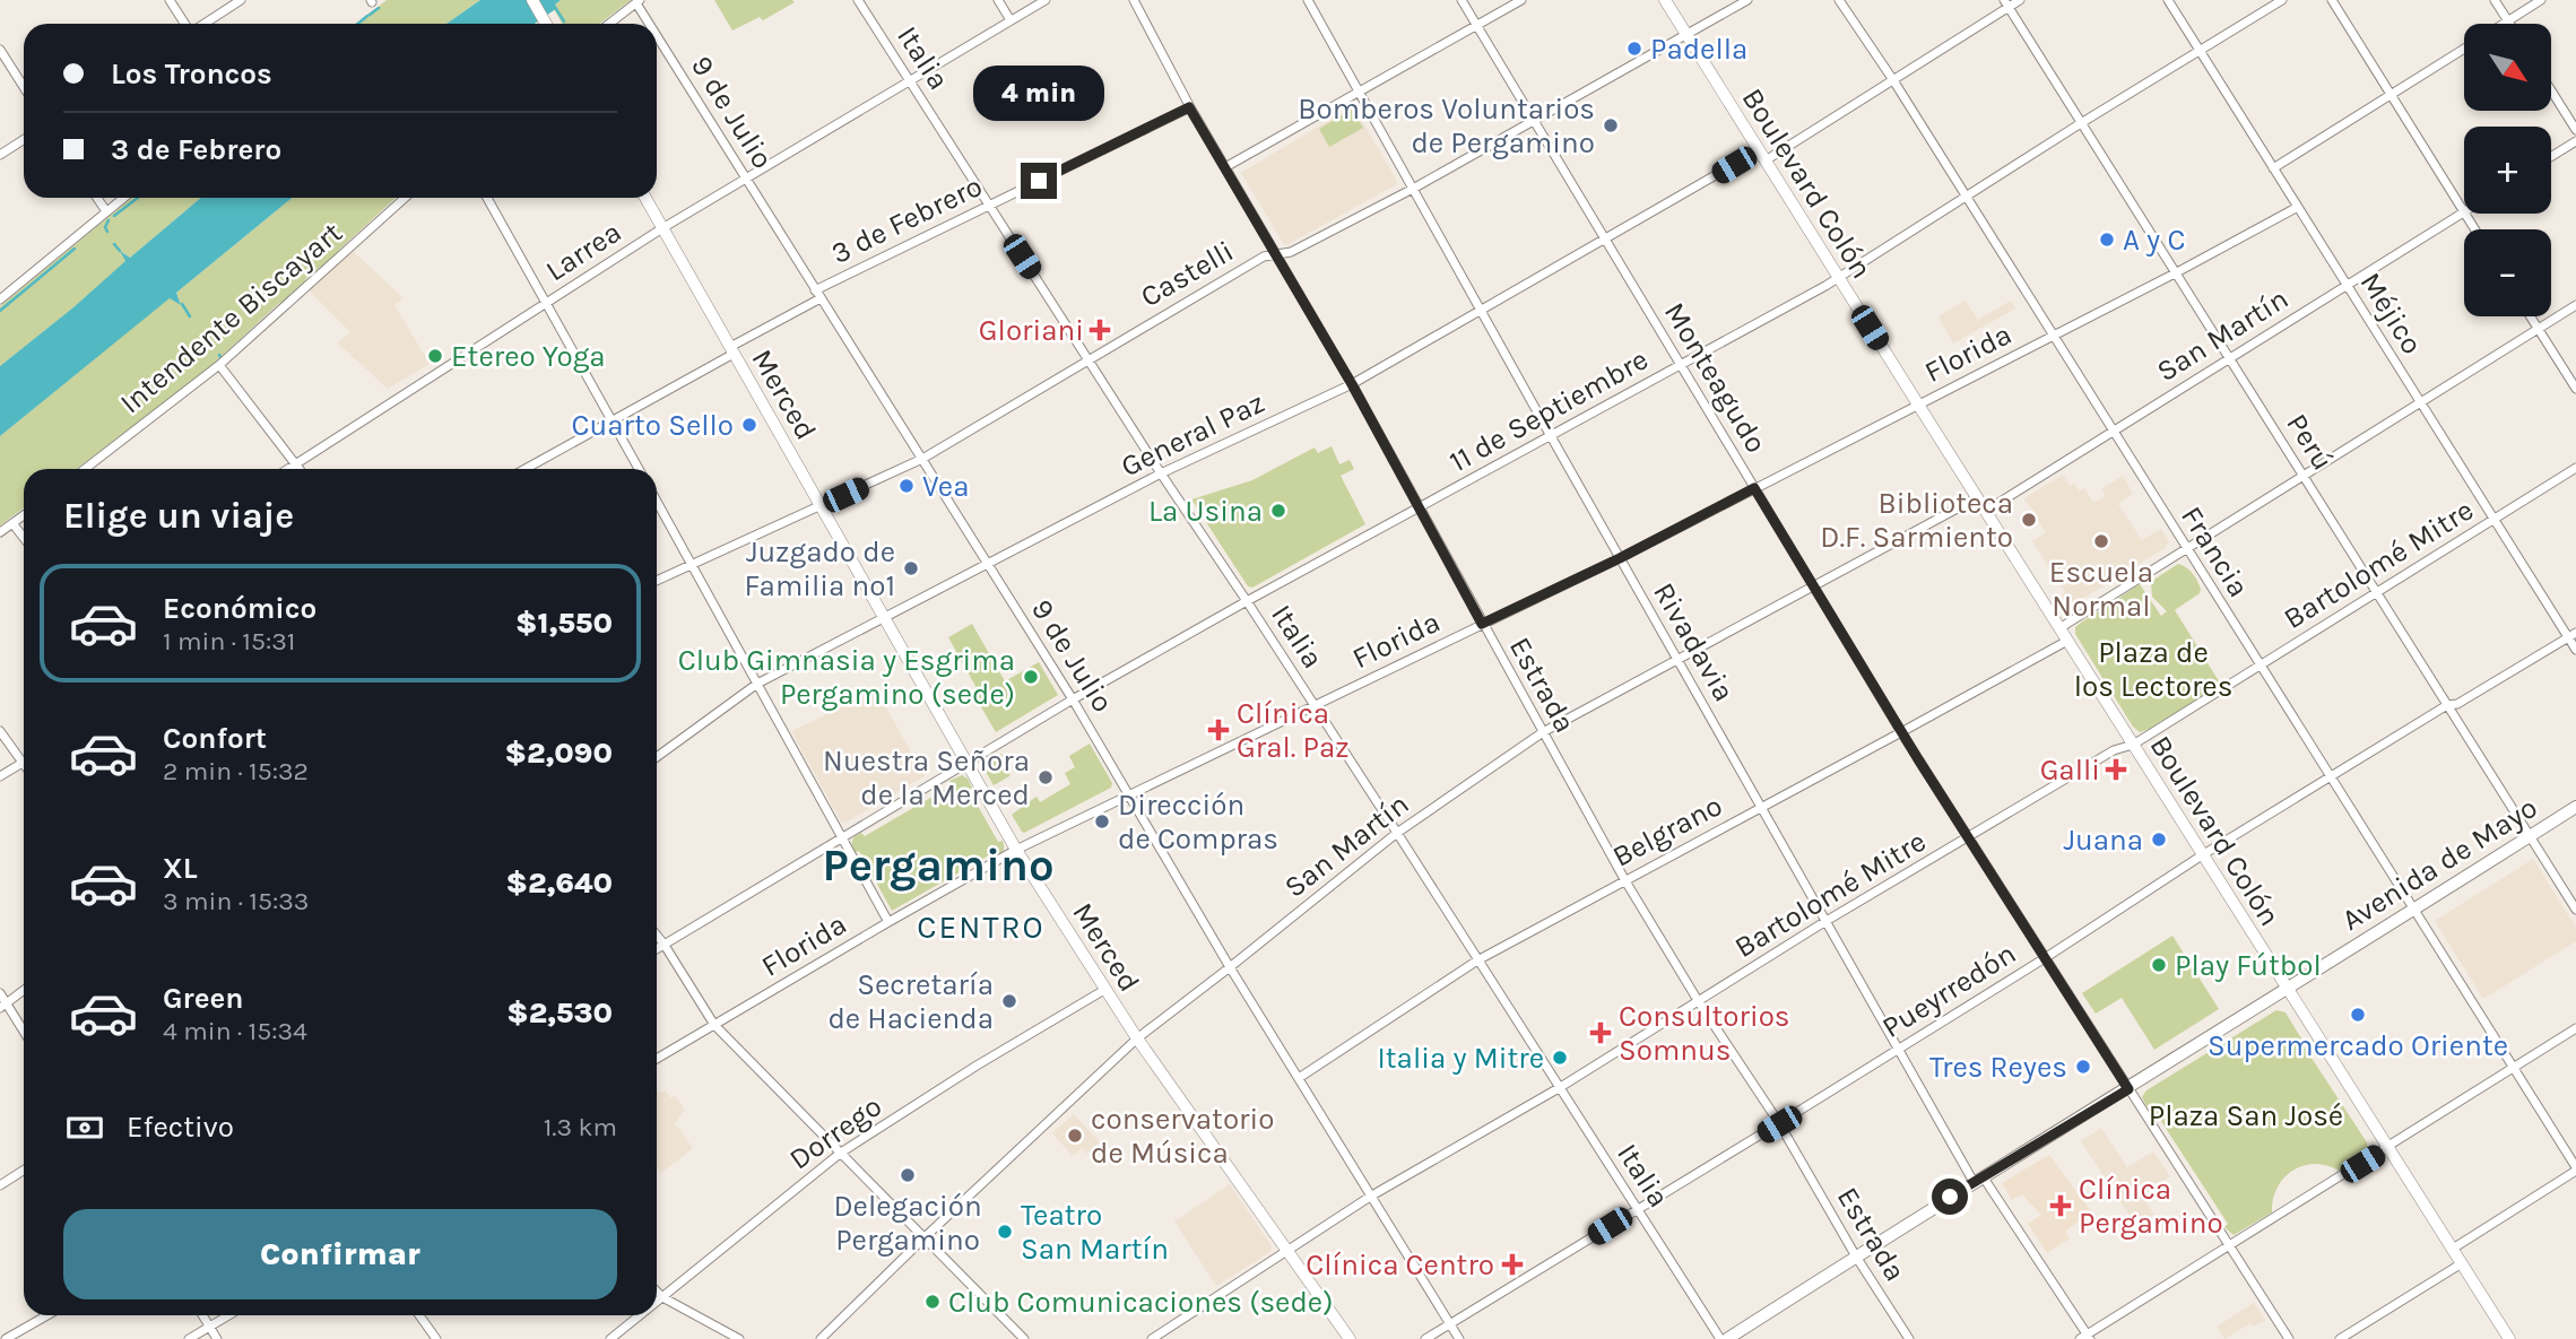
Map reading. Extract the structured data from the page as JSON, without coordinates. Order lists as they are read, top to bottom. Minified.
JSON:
{"streets":{"main road":["Boulevard Colón","Merced","Avenida de Mayo"],"street":["Italia","9 de Julio","3 de Febrero","Larrea","Castelli","Méjico","Intendente Biscayart","San Martín","Florida","Monteagudo","11 de Septiembre","General Paz","Perú","Francia","Bartolomé Mitre","Rivadavia","Estrada","Belgrano","Pueyrredón","Dorrego"]},"crossings":[["Italia","3 de Febrero"],["Italia","Larrea"],["Italia","Castelli"],["Italia","San Martín"],["Italia","Florida"],["Italia","11 de Septiembre"],["Italia","General Paz"],["Italia","Bartolomé Mitre"],["Italia","Belgrano"],["Italia","Pueyrredón"],["9 de Julio","3 de Febrero"],["9 de Julio","Larrea"],["9 de Julio","Castelli"],["9 de Julio","San Martín"],["9 de Julio","Florida"],["9 de Julio","11 de Septiembre"],["9 de Julio","General Paz"],["9 de Julio","Bartolomé Mitre"],["9 de Julio","Belgrano"],["9 de Julio","Pueyrredón"],["Boulevard Colón","Castelli"],["Boulevard Colón","San Martín"],["Boulevard Colón","Florida"],["Boulevard Colón","11 de Septiembre"],["Boulevard Colón","General Paz"],["Boulevard Colón","Bartolomé Mitre"],["Boulevard Colón","Belgrano"],["Boulevard Colón","Avenida de Mayo"],["Boulevard Colón","Pueyrredón"],["3 de Febrero","Merced"],["3 de Febrero","Estrada"],["Larrea","Merced"],["Castelli","Monteagudo"],["Castelli","Merced"],["Castelli","Rivadavia"],["Castelli","Estrada"],["Méjico","San Martín"],["Méjico","Florida"],["Méjico","11 de Septiembre"],["Méjico","Bartolomé Mitre"],["Méjico","Pueyrredón"],["San Martín","Monteagudo"],["San Martín","Merced"],["San Martín","Perú"],["San Martín","Francia"],["San Martín","Rivadavia"],["San Martín","Estrada"],["Florida","Monteagudo"],["Florida","Merced"],["Florida","Perú"],["Florida","Francia"],["Florida","Rivadavia"],["Florida","Estrada"],["Monteagudo","11 de Septiembre"],["Monteagudo","General Paz"],["Monteagudo","Bartolomé Mitre"],["Monteagudo","Belgrano"],["Monteagudo","Avenida de Mayo"],["Monteagudo","Pueyrredón"],["Merced","11 de Septiembre"],["Merced","General Paz"],["Merced","Bartolomé Mitre"],["Merced","Dorrego"],["11 de Septiembre","Perú"],["11 de Septiembre","Francia"],["11 de Septiembre","Rivadavia"],["11 de Septiembre","Estrada"],["General Paz","Perú"],["General Paz","Francia"],["General Paz","Rivadavia"],["General Paz","Estrada"],["Perú","Bartolomé Mitre"],["Perú","Avenida de Mayo"],["Perú","Pueyrredón"],["Francia","Bartolomé Mitre"],["Francia","Avenida de Mayo"],["Francia","Pueyrredón"],["Bartolomé Mitre","Rivadavia"],["Bartolomé Mitre","Estrada"],["Rivadavia","Belgrano"],["Rivadavia","Avenida de Mayo"],["Rivadavia","Pueyrredón"],["Estrada","Belgrano"],["Estrada","Avenida de Mayo"],["Estrada","Pueyrredón"]],"districts":["Pergamino","CENTRO"],"parks":["Plaza de los Lectores","Plaza San José"],"places":{"other":["Padella","Bomberos Voluntarios de Pergamino","A y C","Etereo Yoga","Cuarto Sello","Vea","La Usina","Biblioteca D.F. Sarmiento","Escuela Normal","Juzgado de Familia nº1","Club Gimnasia y Esgrima Pergamino (sede)","Nuestra Señora de la Merced","Dirección de Compras","Juana","Play Fútbol","Secretaría de Hacienda","Supermercado Oriente","Italia y Mitre","Tres Reyes","conservatorio de Música","Delegación Pergamino","Teatro San Martín","Club Comunicaciones (sede)"],"health":["Gloriani","Clínica Gral. Paz","Galli","Consultorios Somnus","Clínica Pergamino","Clínica Centro"]},"north":"bottom right","page":{"map_buttons":["+","−"],"banner":["Los Troncos","3 de Febrero"],"bubble":"4 min","heading":"Elige un viaje","list":[{"name":"Económico","note":"1 min · 15:31","value":"$1,550"},{"name":"Confort","note":"2 min · 15:32","value":"$2,090"},{"name":"XL","note":"3 min · 15:33","value":"$2,640"},{"name":"Green","note":"4 min · 15:34","value":"$2,530"}],"pay":["Efectivo","1.3 km"],"buttons":"Confirmar"}}
